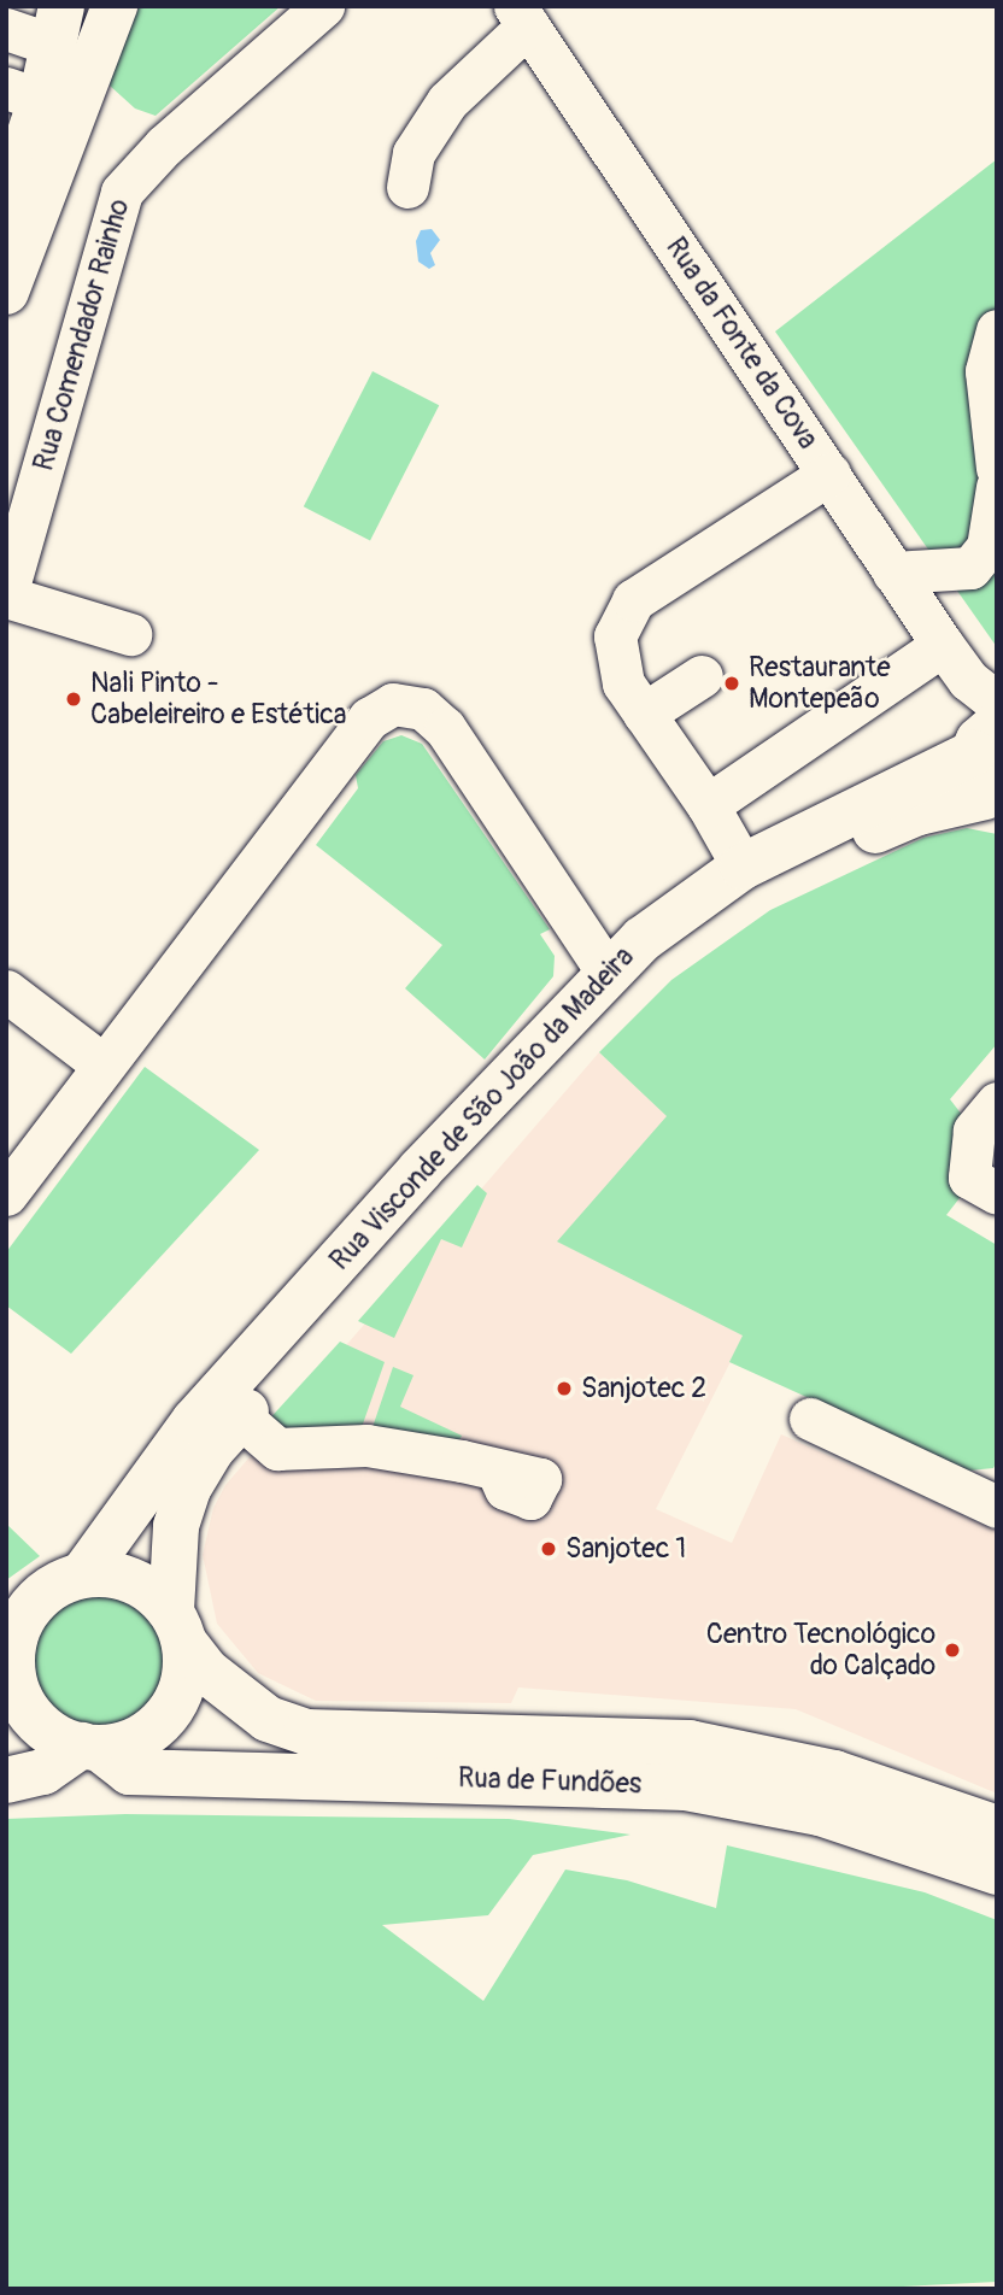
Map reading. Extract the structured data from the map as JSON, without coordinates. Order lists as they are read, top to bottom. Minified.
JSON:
{"streets":{"main road":["Rua Visconde de São João da Madeira","Rua de Fundões"],"street":["Rua Comendador Rainho","Rua da Fonte da Cova"]},"crossings":[["Rua da Fonte da Cova","Rua Visconde de São João da Madeira"],["Rua Visconde de São João da Madeira","Rua de Fundões"]],"places":["Restaurante Montepeão","Nali Pinto - Cabeleireiro e Estética","Sanjotec 2","Sanjotec 1","Centro Tecnológico do Calçado"]}
